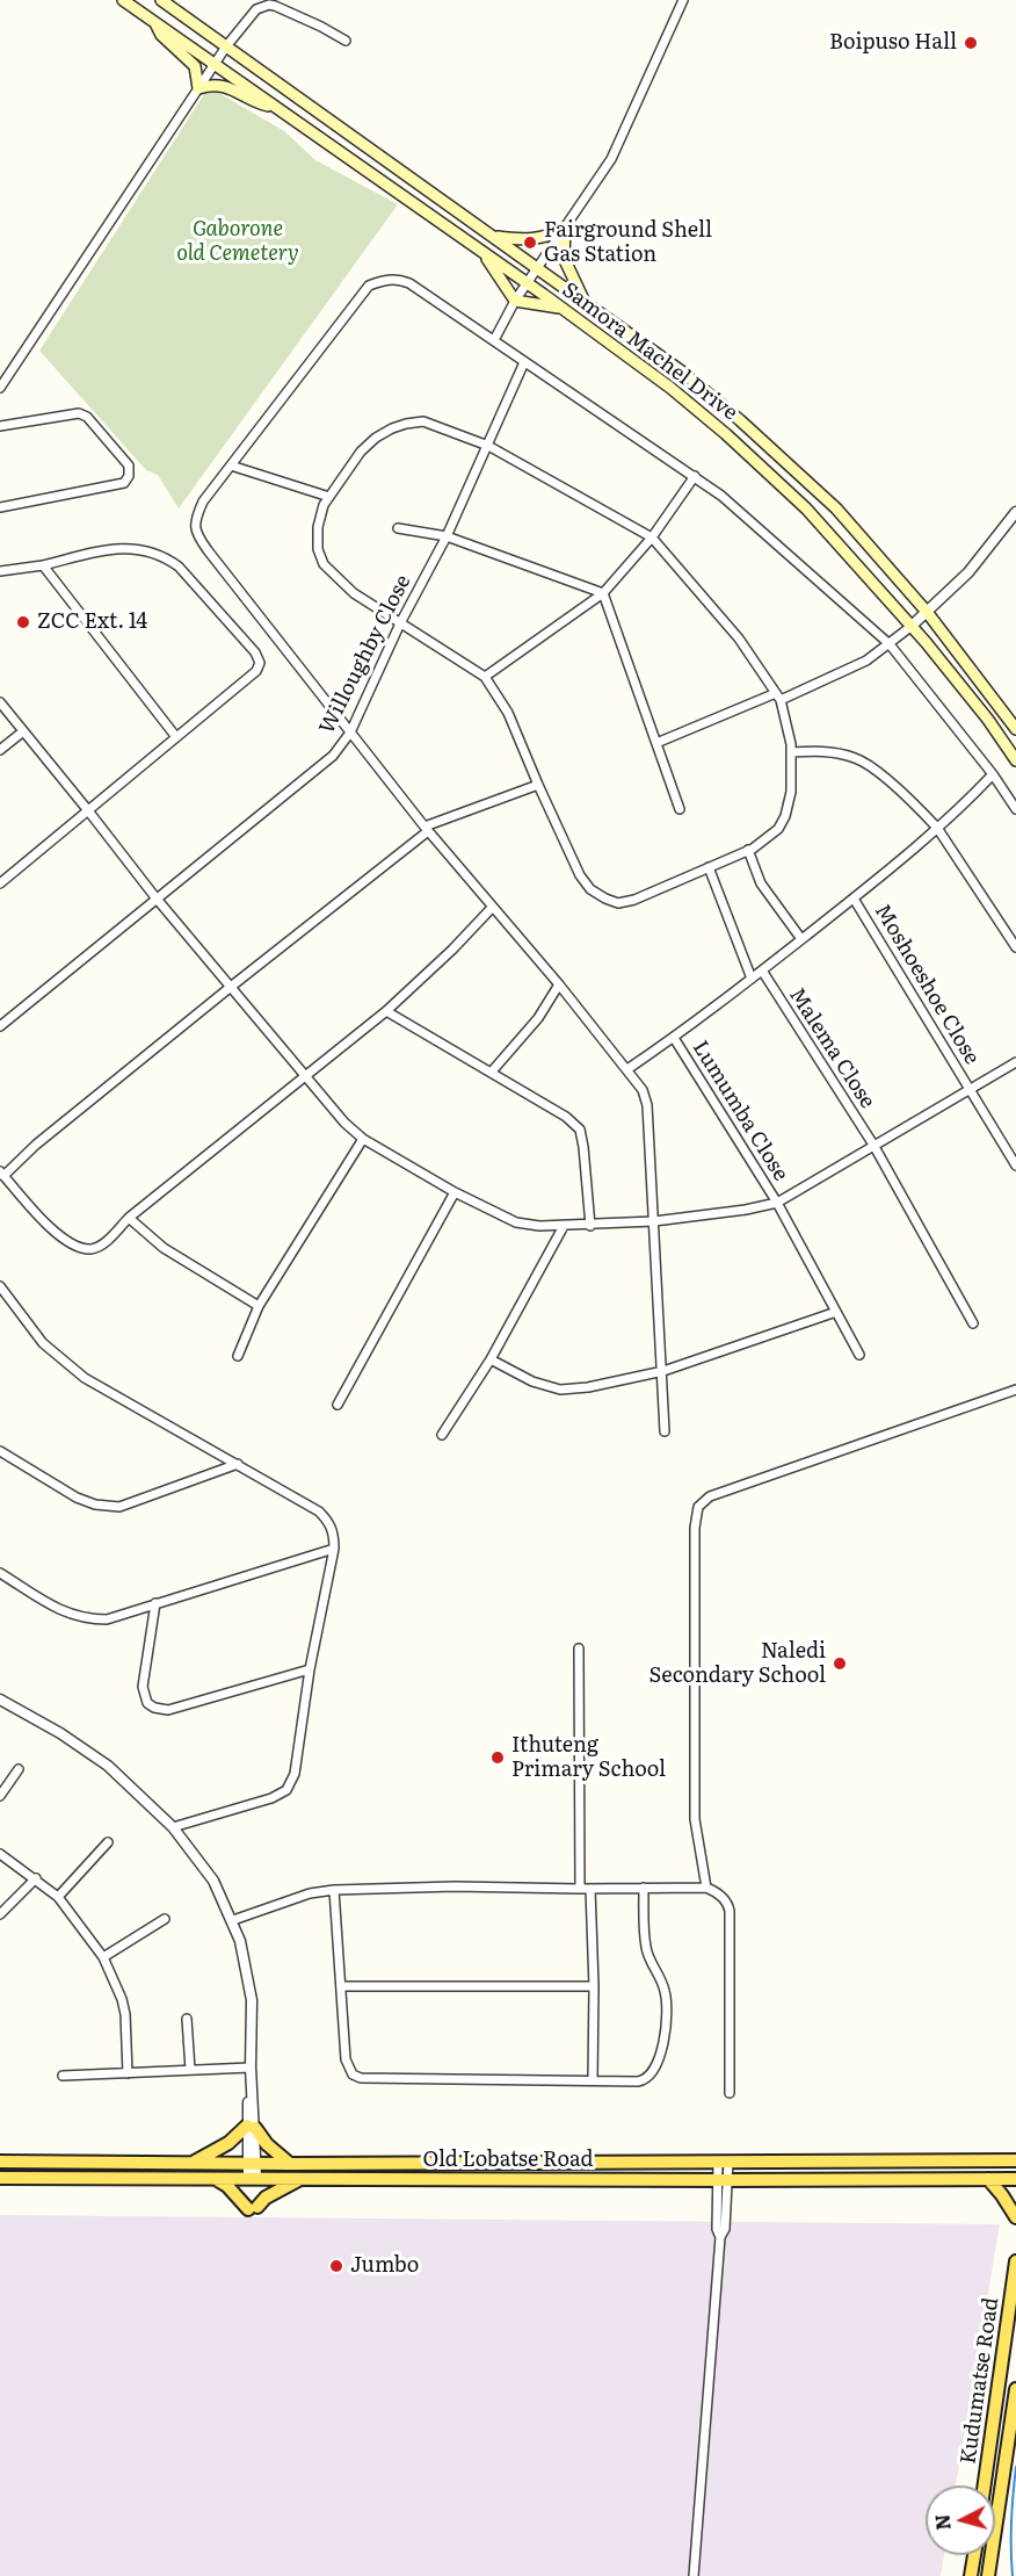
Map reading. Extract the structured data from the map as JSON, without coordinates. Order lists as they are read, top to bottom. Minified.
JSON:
{"streets":{"main road":["Samora Machel Drive","Old Lobatse Road","Kudumatse Road"],"street":["Willoughby Close","Moshoeshoe Close","Malema Close","Lumumba Close"]},"parks":["Gaborone old Cemetery"],"places":["Boipuso Hall","Fairground Shell Gas Station","ZCC Ext. 14","Naledi Secondary School","Ithuteng Primary School","Jumbo"],"north":"left"}
